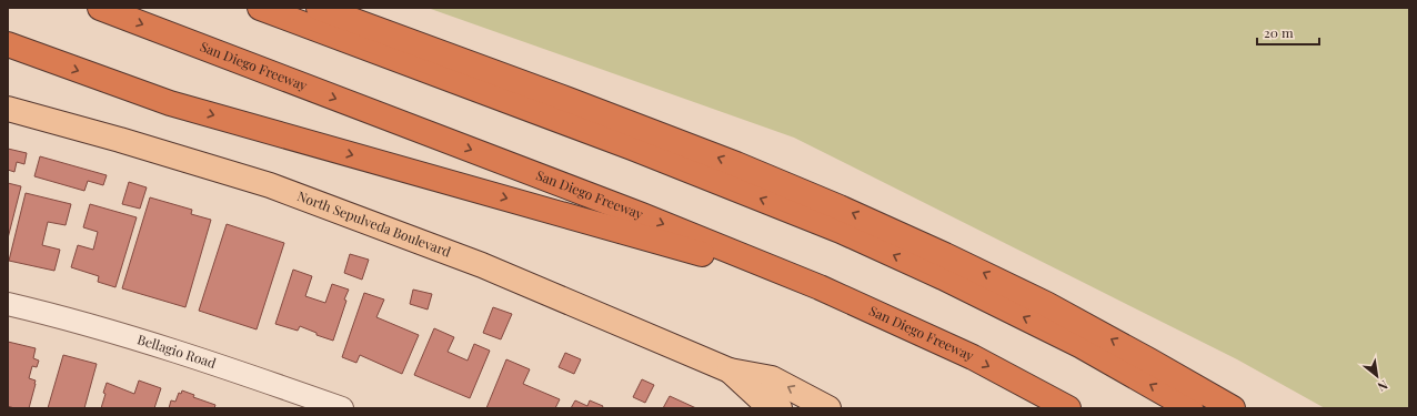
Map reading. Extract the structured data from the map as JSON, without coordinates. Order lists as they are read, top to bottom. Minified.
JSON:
{"streets":{"highway":["San Diego Freeway"],"main road":["North Sepulveda Boulevard"],"street":["Bellagio Road"]},"scale_bar":"20 m","north":"bottom right"}
